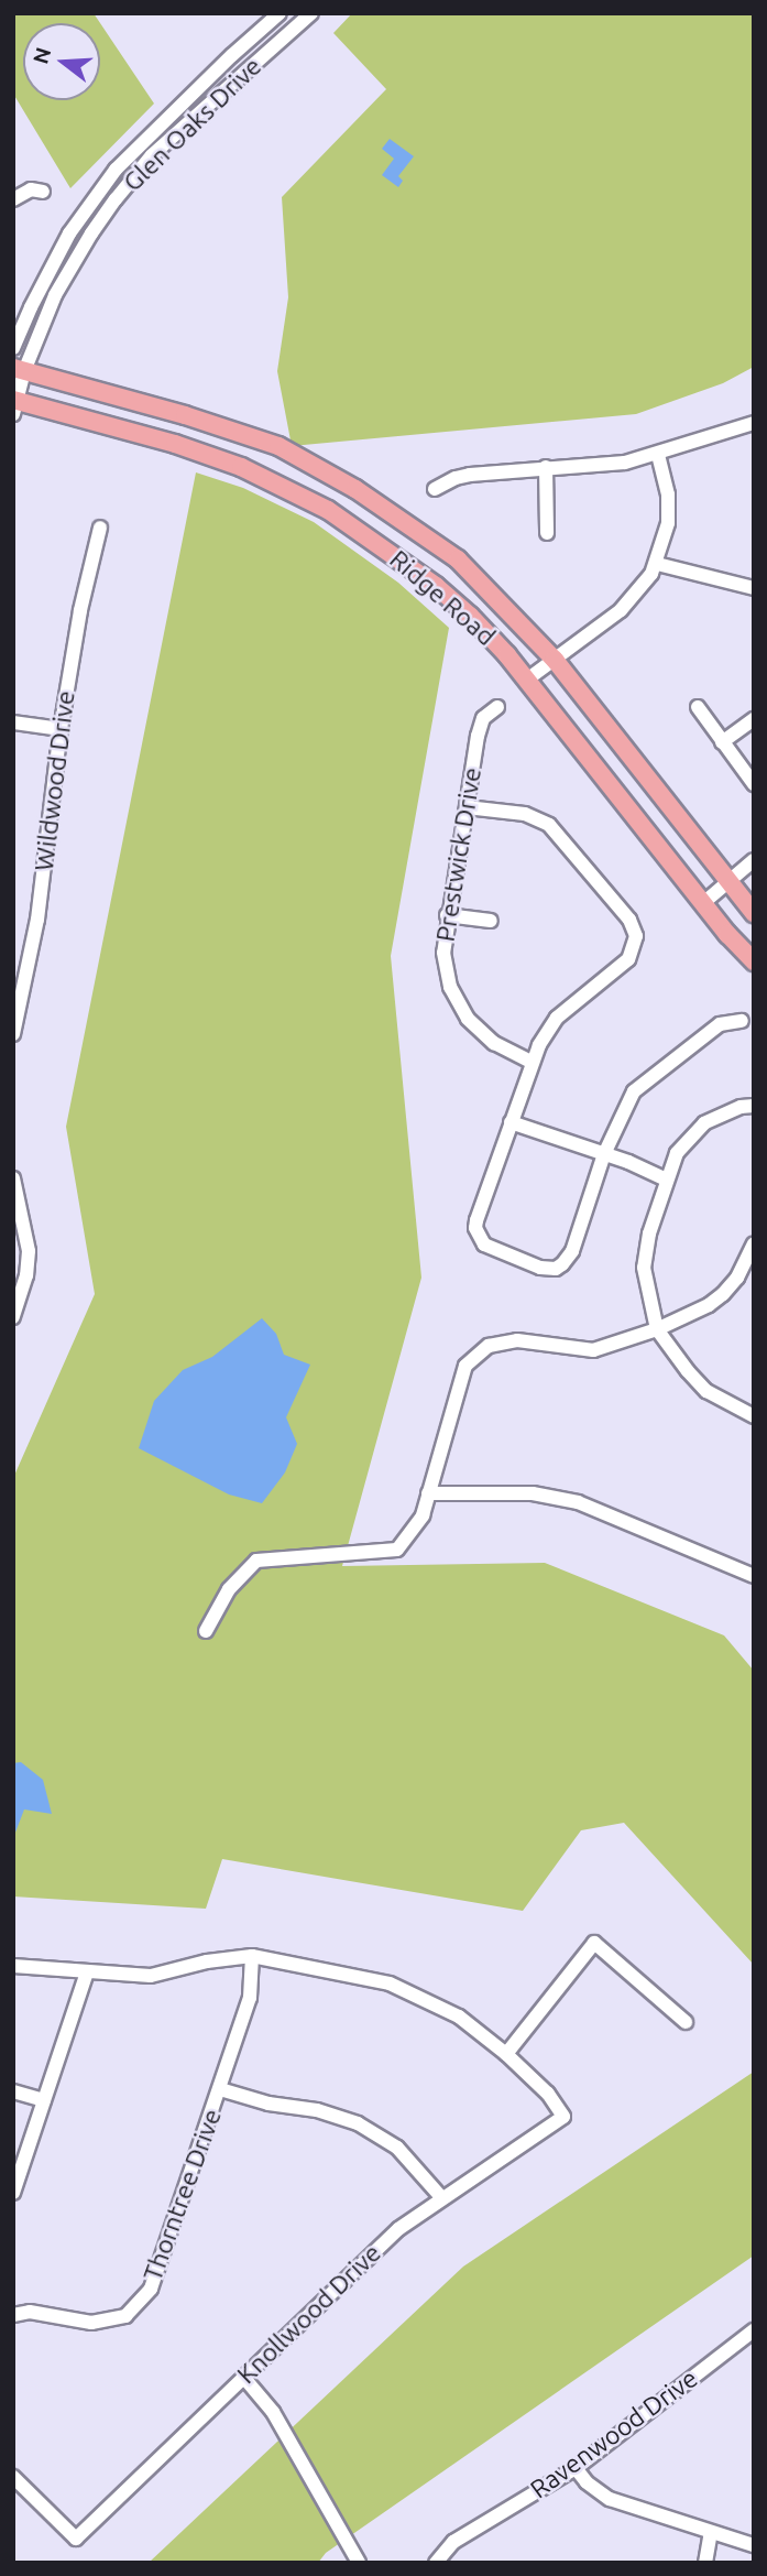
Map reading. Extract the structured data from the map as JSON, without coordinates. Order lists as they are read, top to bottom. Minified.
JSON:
{"streets":{"main road":["Ridge Road"],"street":["Glen Oaks Drive","Wildwood Drive","Prestwick Drive","Thorntree Drive","Knollwood Drive","Ravenwood Drive"]},"crossings":[["Glen Oaks Drive","Ridge Road"]],"north":"left"}
